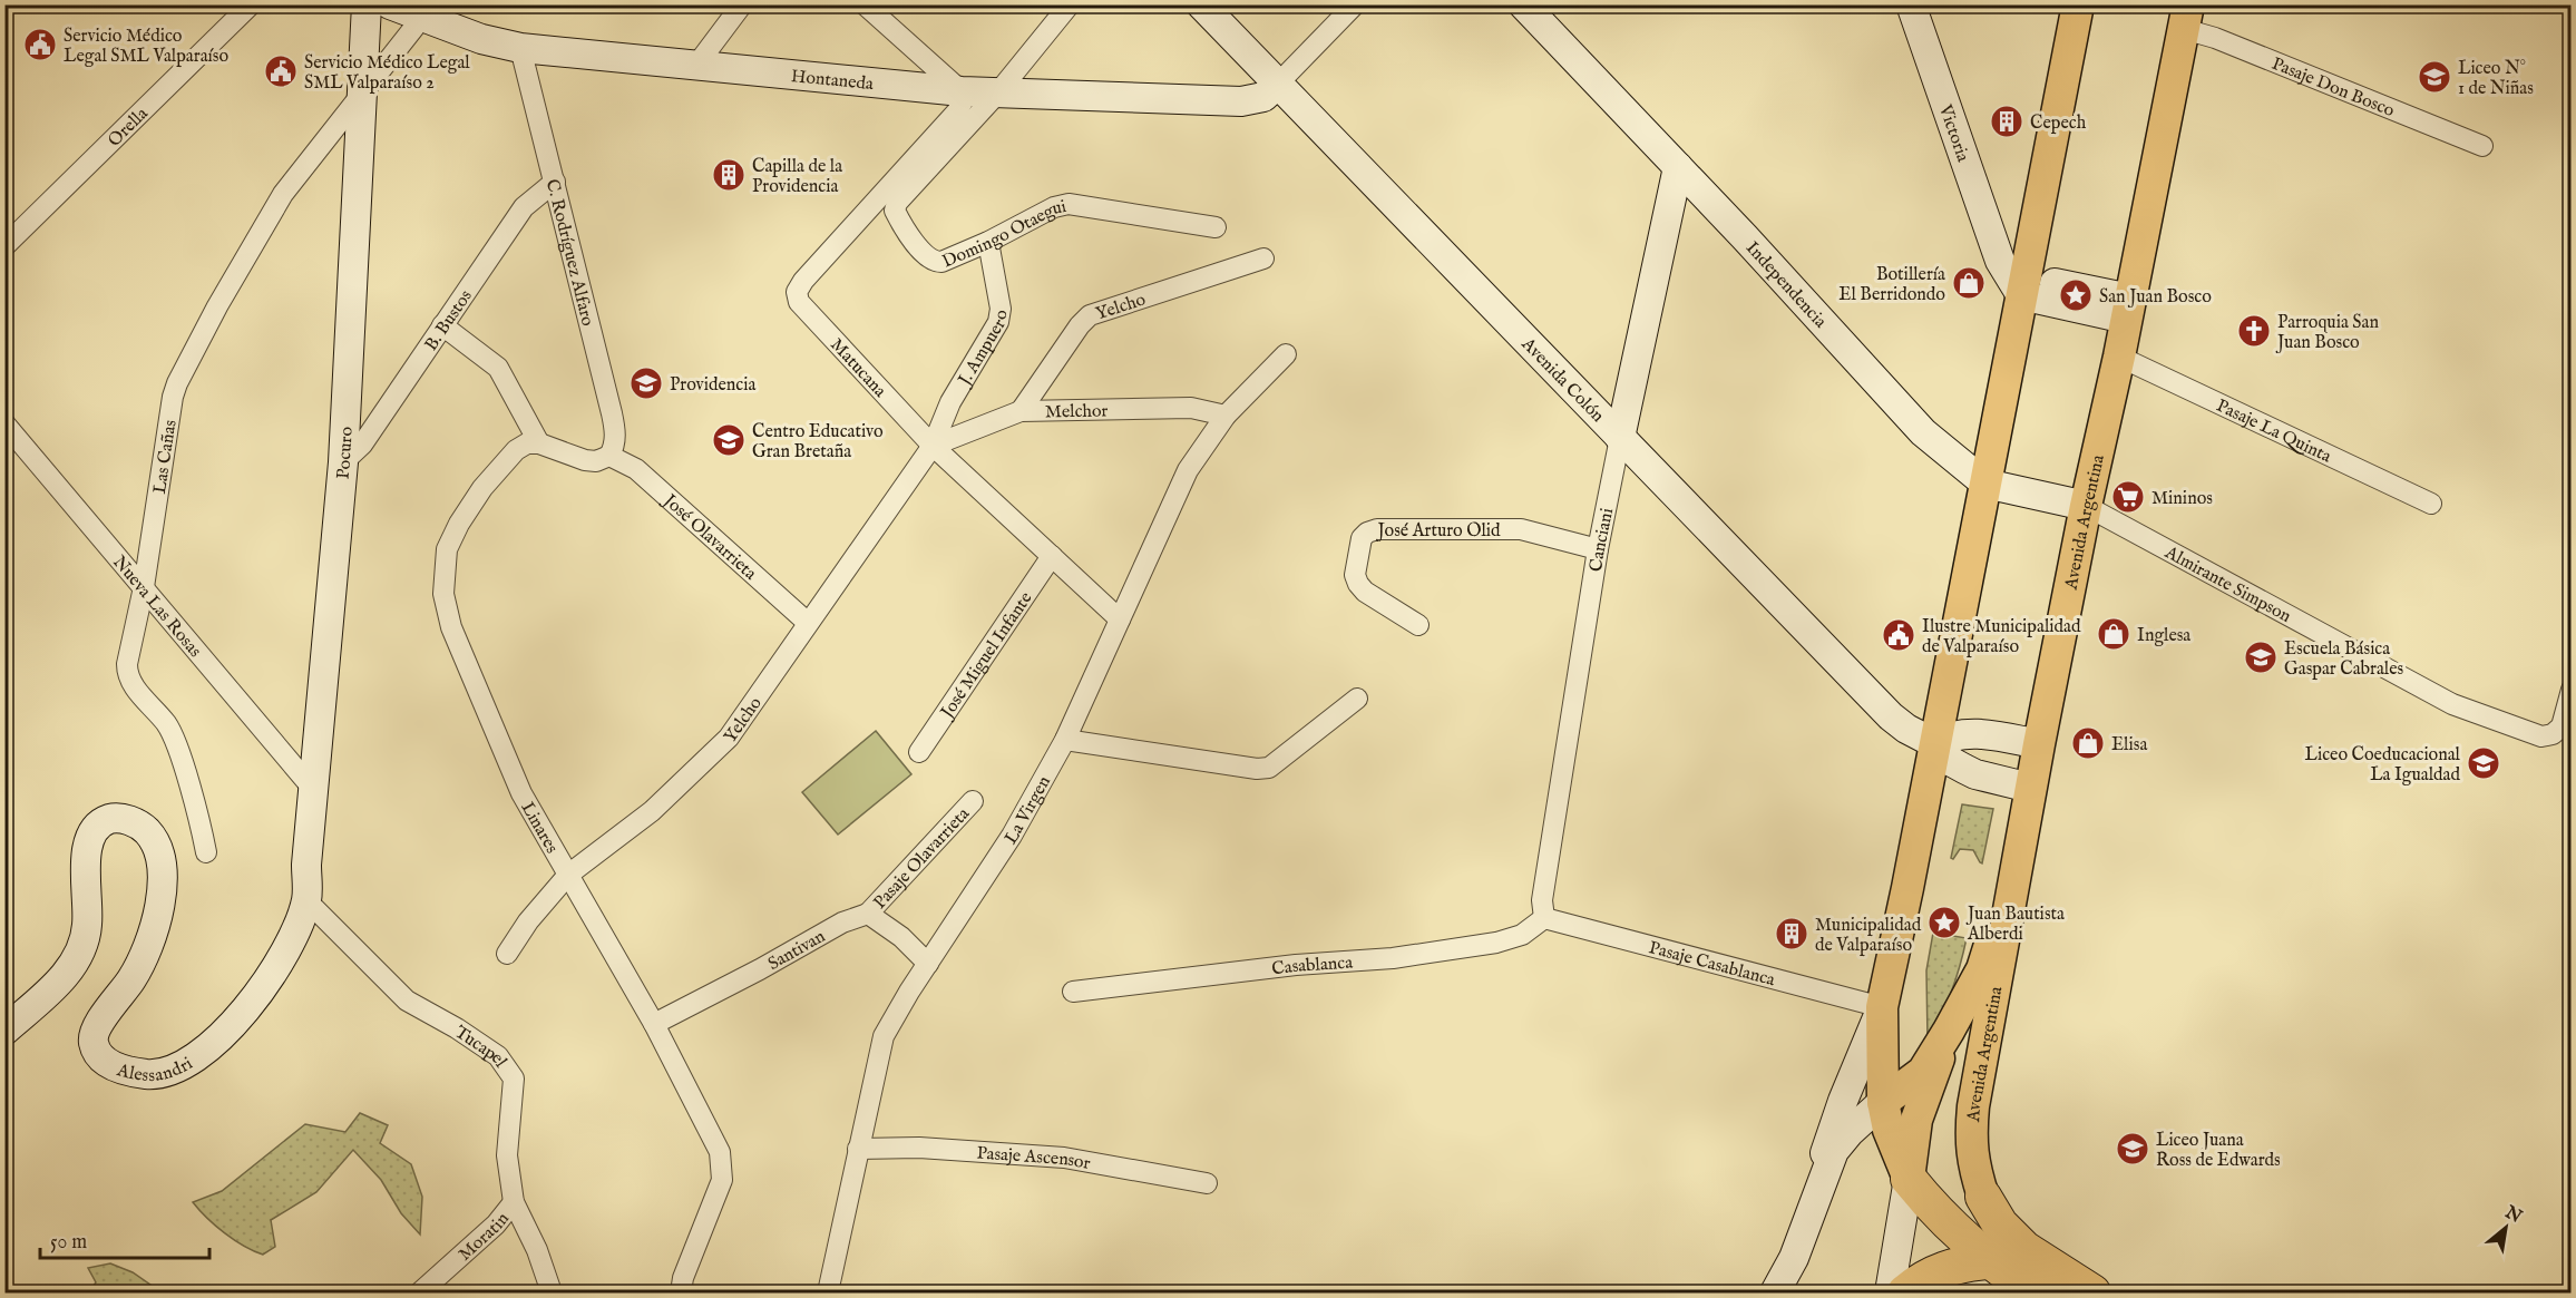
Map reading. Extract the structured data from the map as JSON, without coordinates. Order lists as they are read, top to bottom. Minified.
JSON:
{"streets":{"main road":["Avenida Argentina"],"street":["Hontaneda","Pasaje Don Bosco","Orella","Victoria","Domingo Otaegui","C. Rodríguez Alfaro","Independencia","Yelcho","B. Bustos","J. Ampuero","Matucana","Avenida Colón","Melchor","Pasaje La Quinta","Pocuro","Las Cañas","José Arturo Olid","José Olavarrieta","Canciani","Almirante Simpson","Nueva Las Rosas","José Miguel Infante","La Virgen","Linares","Pasaje Olavarrieta","Santivan","Pasaje Casablanca","Casablanca","Tucapel","Alessandri","Pasaje Ascensor","Moratin"]},"crossings":[["Hontaneda","Domingo Otaegui"],["Hontaneda","C. Rodríguez Alfaro"],["Hontaneda","Matucana"],["Hontaneda","Avenida Colón"],["Hontaneda","Las Cañas"],["Pasaje Don Bosco","Avenida Argentina"],["Domingo Otaegui","J. Ampuero"],["C. Rodríguez Alfaro","B. Bustos"],["C. Rodríguez Alfaro","José Olavarrieta"],["Independencia","Avenida Argentina"],["Independencia","Canciani"],["Independencia","Almirante Simpson"],["Yelcho","J. Ampuero"],["Yelcho","Matucana"],["Yelcho","Melchor"],["Yelcho","José Olavarrieta"],["Yelcho","Linares"],["B. Bustos","Pocuro"],["J. Ampuero","Matucana"],["J. Ampuero","Melchor"],["Matucana","Melchor"],["Matucana","José Miguel Infante"],["Matucana","La Virgen"],["Avenida Colón","Avenida Argentina"],["Avenida Colón","Canciani"],["Melchor","La Virgen"],["Pasaje La Quinta","Avenida Argentina"],["Pocuro","Las Cañas"],["Pocuro","Nueva Las Rosas"],["Pocuro","Tucapel"],["Pocuro","Alessandri"],["Las Cañas","Nueva Las Rosas"],["Avenida Argentina","Almirante Simpson"],["José Arturo Olid","Canciani"],["Canciani","Pasaje Casablanca"],["Canciani","Casablanca"],["La Virgen","Pasaje Ascensor"],["Linares","Santivan"],["Pasaje Olavarrieta","Santivan"],["Pasaje Casablanca","Casablanca"],["Tucapel","Alessandri"],["Tucapel","Moratin"]],"places":{"public building":["Servicio Médico Legal SML Valparaíso","Servicio Médico Legal SML Valparaíso 2","Ilustre Municipalidad de Valparaíso"],"school or university":["Liceo N° 1 de Niñas","Providencia","Centro Educativo Gran Bretaña","Escuela Básica Gaspar Cabrales","Liceo Coeducacional La Igualdad","Liceo Juana Ross de Edwards"],"building":["Cepech","Capilla de la Providencia","Municipalidad de Valparaíso"],"shop":["Botillería El Berridondo","Inglesa","Elisa"],"place":["San Juan Bosco","Juan Bautista Alberdi"],"church":["Parroquia San Juan Bosco"],"supermarket":["Mininos"]},"scale_bar":"50 m","north":"top right"}
